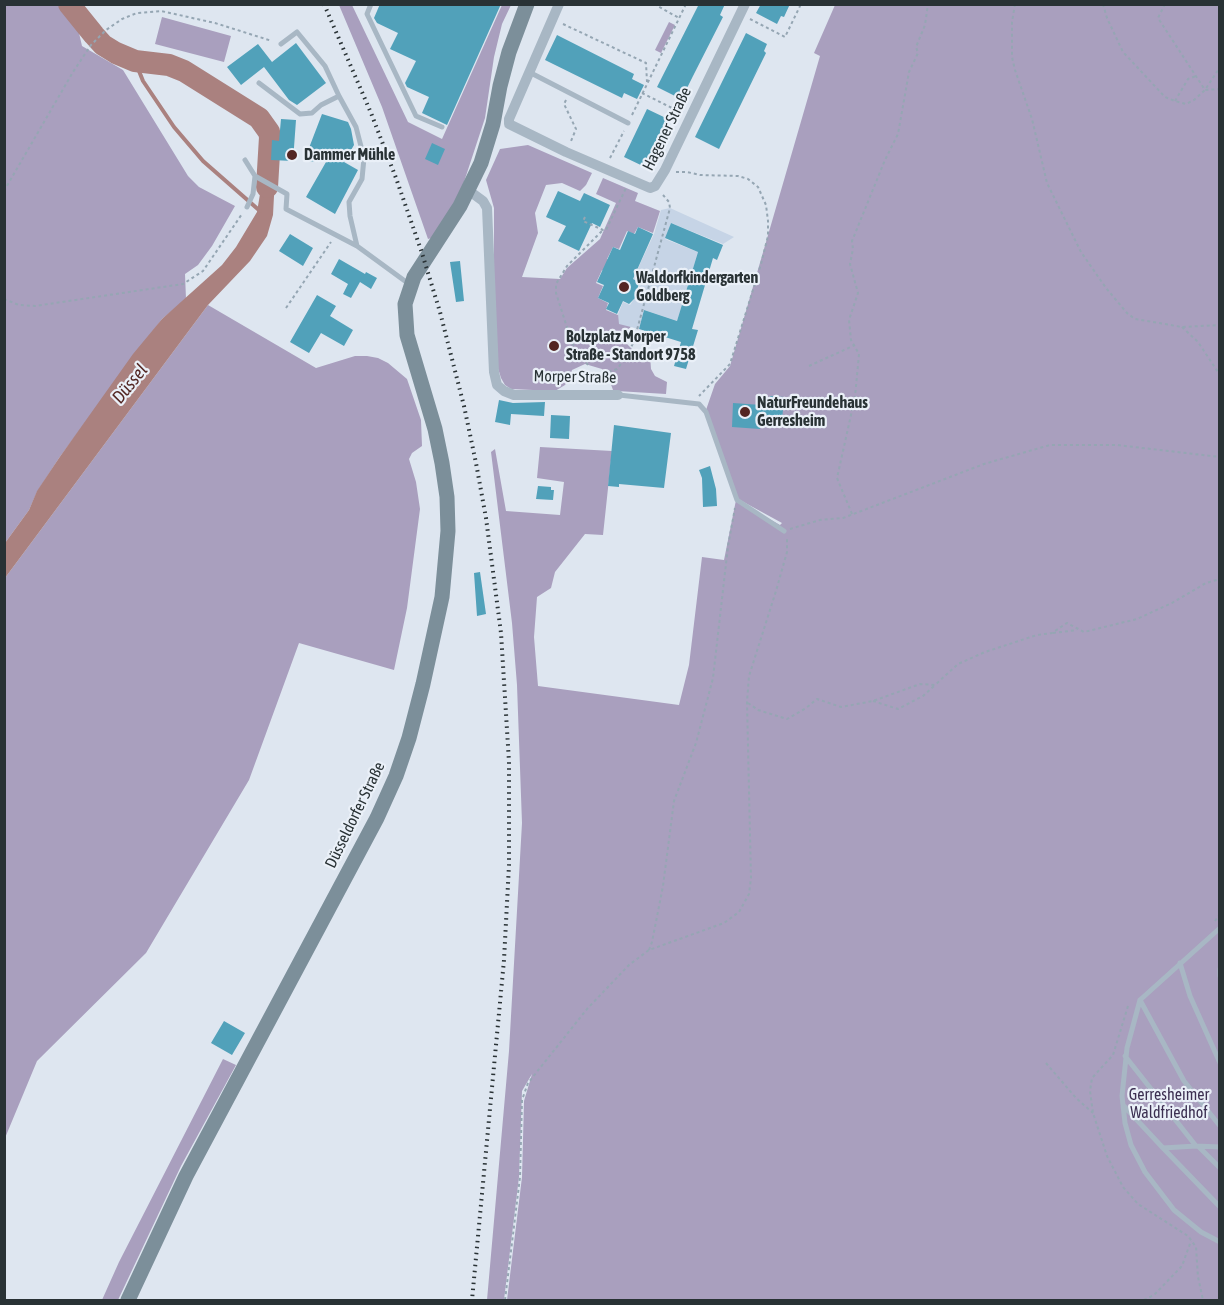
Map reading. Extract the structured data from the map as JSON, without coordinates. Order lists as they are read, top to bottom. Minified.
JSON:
{"streets":{"main road":["Düsseldorfer Straße"],"street":["Hagener Straße","Morper Straße"]},"water":["Düssel"],"parks":["Gerresheimer Waldfriedhof"],"places":["Dammer Mühle","Waldorfkindergarten Goldberg","Bolzplatz Morper Straße - Standort 9758","NaturFreundehaus Gerresheim"]}
